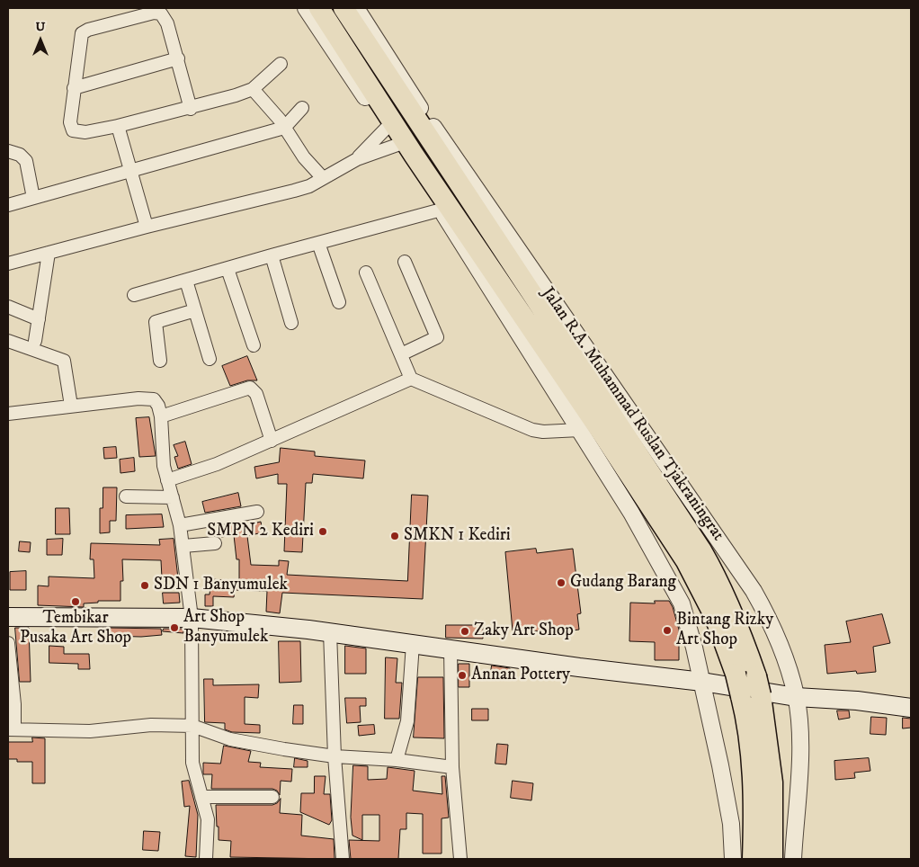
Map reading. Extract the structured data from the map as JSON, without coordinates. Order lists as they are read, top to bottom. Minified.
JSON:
{"streets":{"highway":["Jalan R.A. Muhammad Ruslan Tjakraningrat"]},"places":["SMPN 2 Kediri","SMKN 1 Kediri","Gudang Barang","SDN 1 Banyumulek","Tembikar Pusaka Art Shop","Art Shop Banyumulek","Bintang Rizky Art Shop","Zaky Art Shop","Annan Pottery"],"north":"top"}
